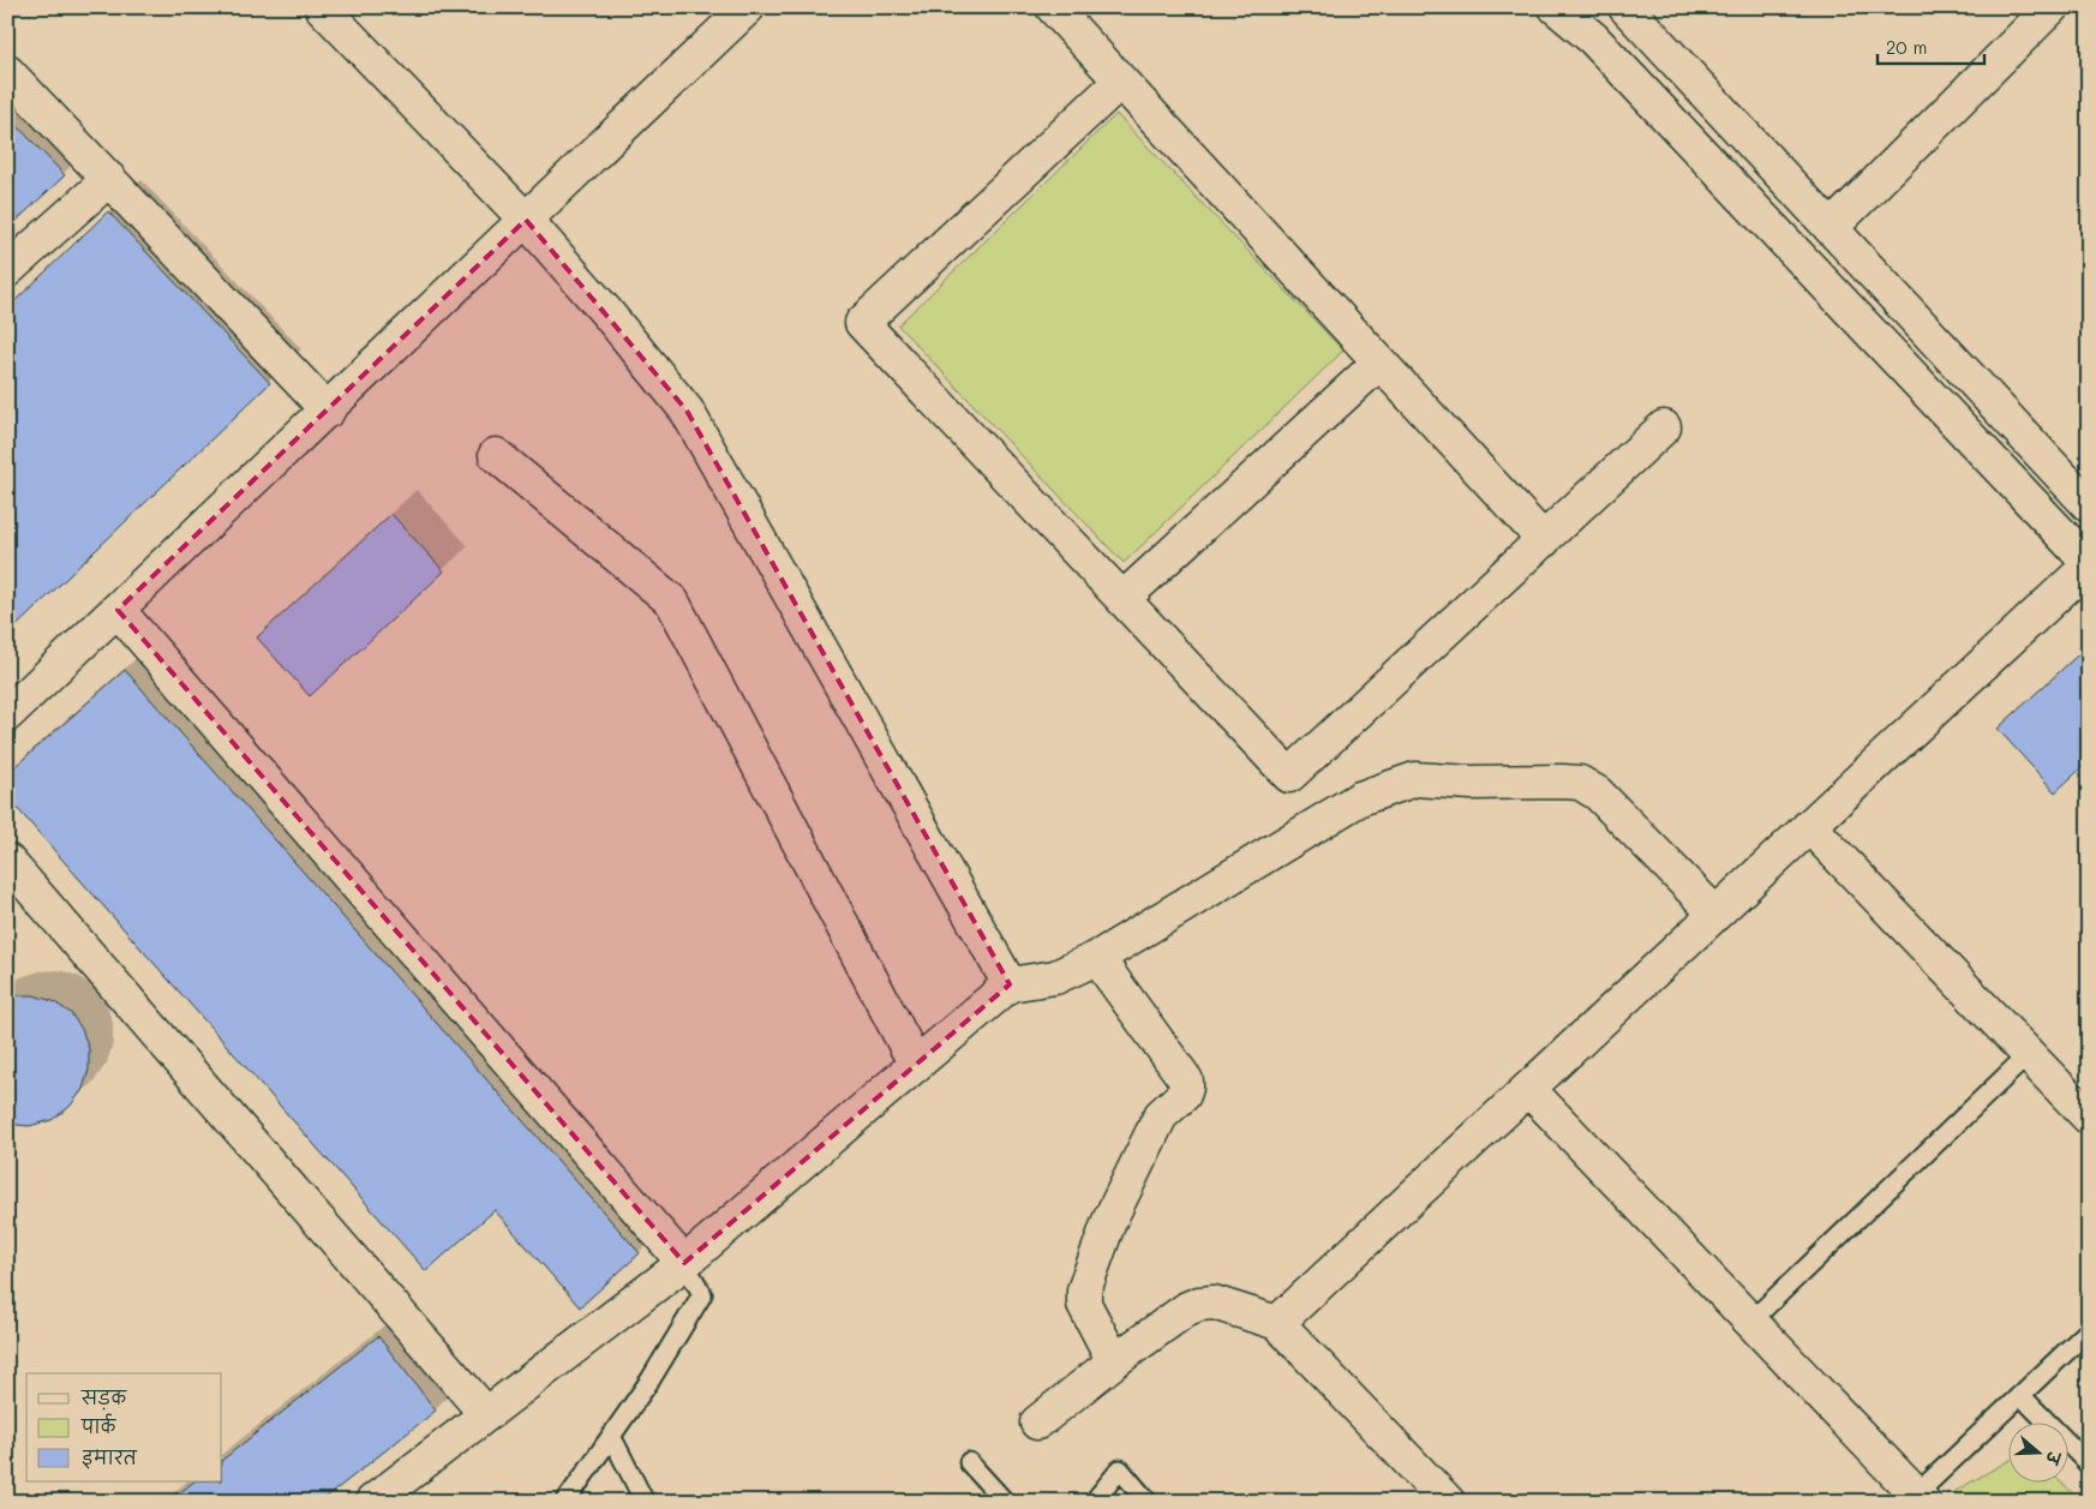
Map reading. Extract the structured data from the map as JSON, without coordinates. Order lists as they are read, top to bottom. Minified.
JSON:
{"legend":["सड़क","पार्क","इमारत"],"scale_bar":"20 m","north":"right"}
